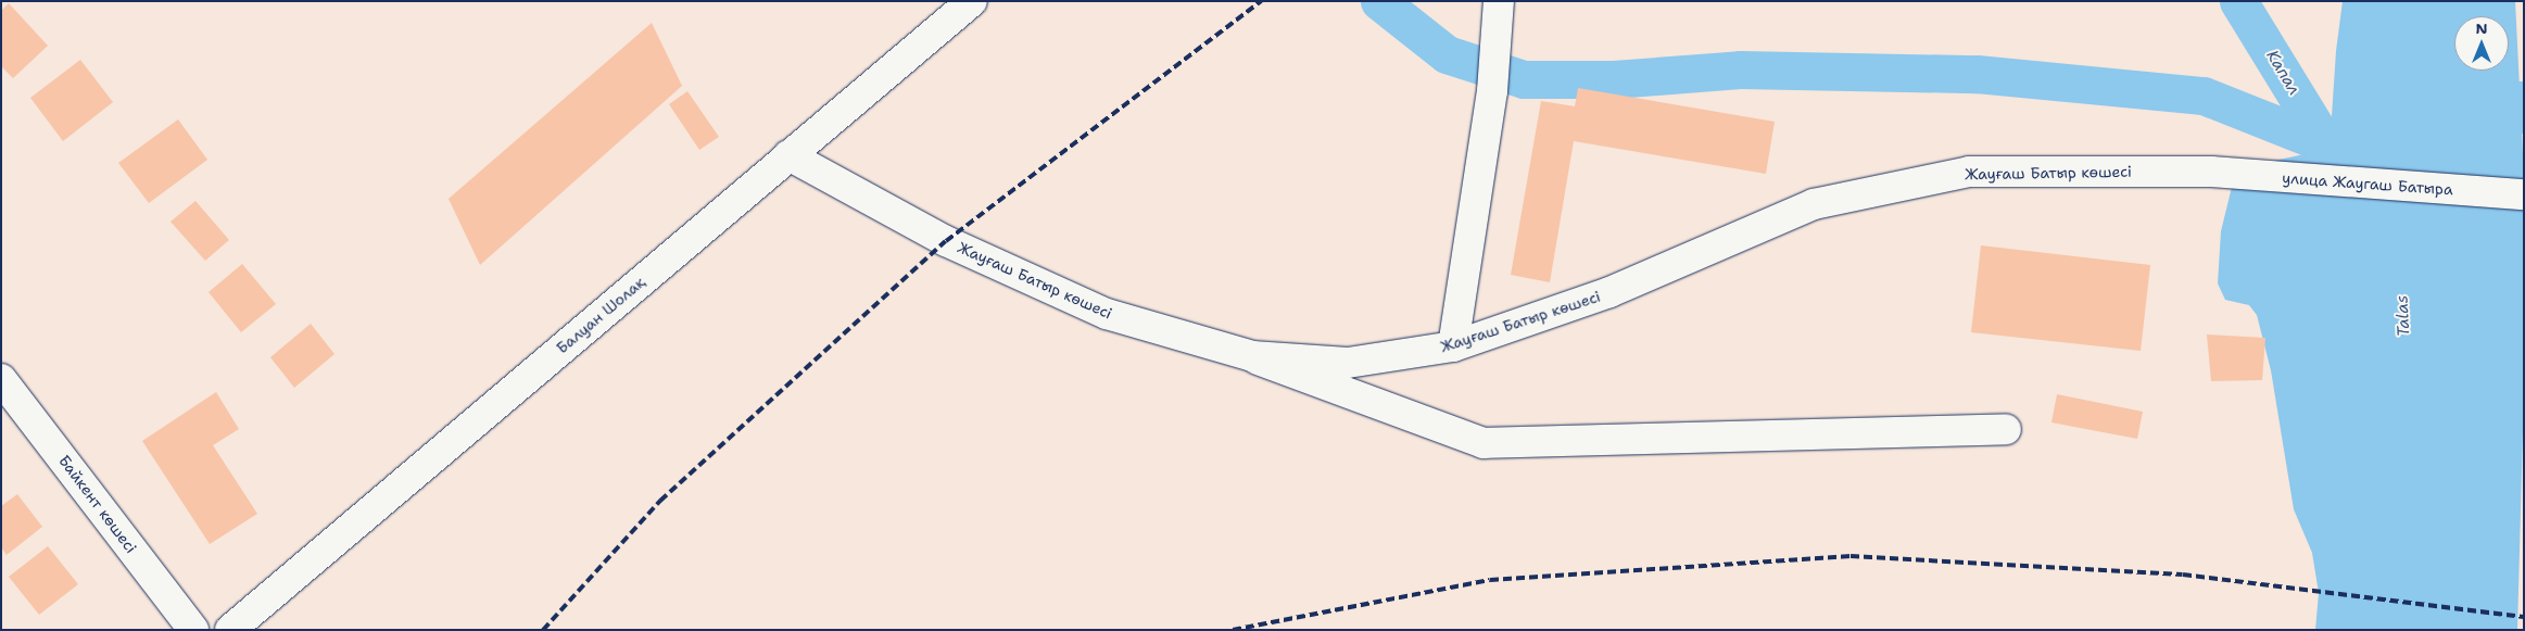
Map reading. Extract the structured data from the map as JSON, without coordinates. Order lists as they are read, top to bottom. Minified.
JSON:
{"streets":{"main road":["Жауғаш Батыр көшесі","улица Жаугаш Батыра","Балуан Шолақ","Байкент көшесі"]},"crossings":[["Жауғаш Батыр көшесі","улица Жаугаш Батыра"],["Жауғаш Батыр көшесі","Балуан Шолақ"]],"water":["Капал","Talas"],"north":"top"}
